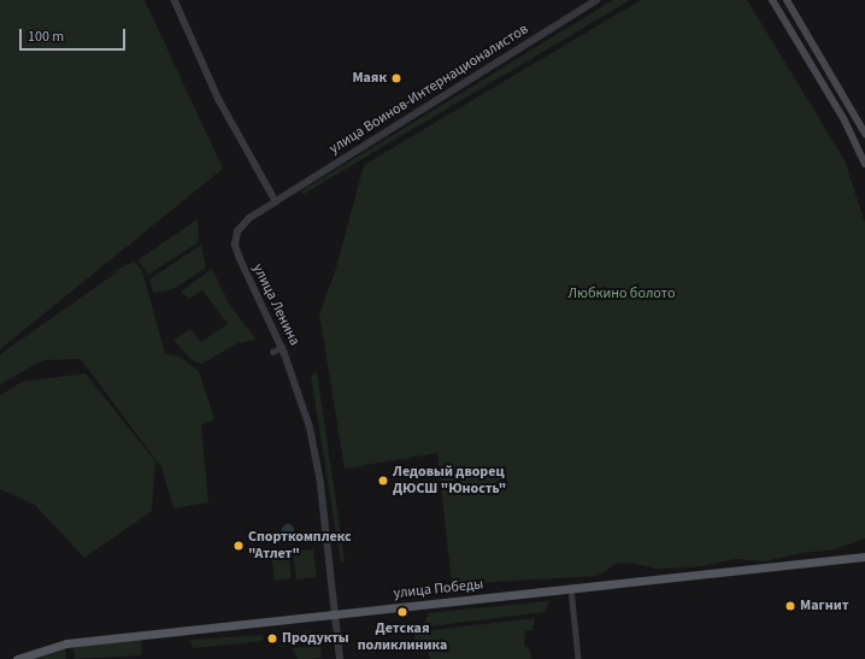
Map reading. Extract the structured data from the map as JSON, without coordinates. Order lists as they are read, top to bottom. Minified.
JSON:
{"streets":{"main road":["улица Победы"],"street":["улица Воинов-Интернационалистов","улица Ленина"]},"crossings":[["улица Воинов-Интернационалистов","улица Ленина"],["улица Ленина","улица Победы"]],"parks":["Любкино болото"],"places":["Маяк","Ледовый дворец ДЮСШ \"Юность\"","Спорткомплекс \"Атлет\"","Магнит","Детская поликлиника","Продукты"],"scale_bar":"100 m"}
